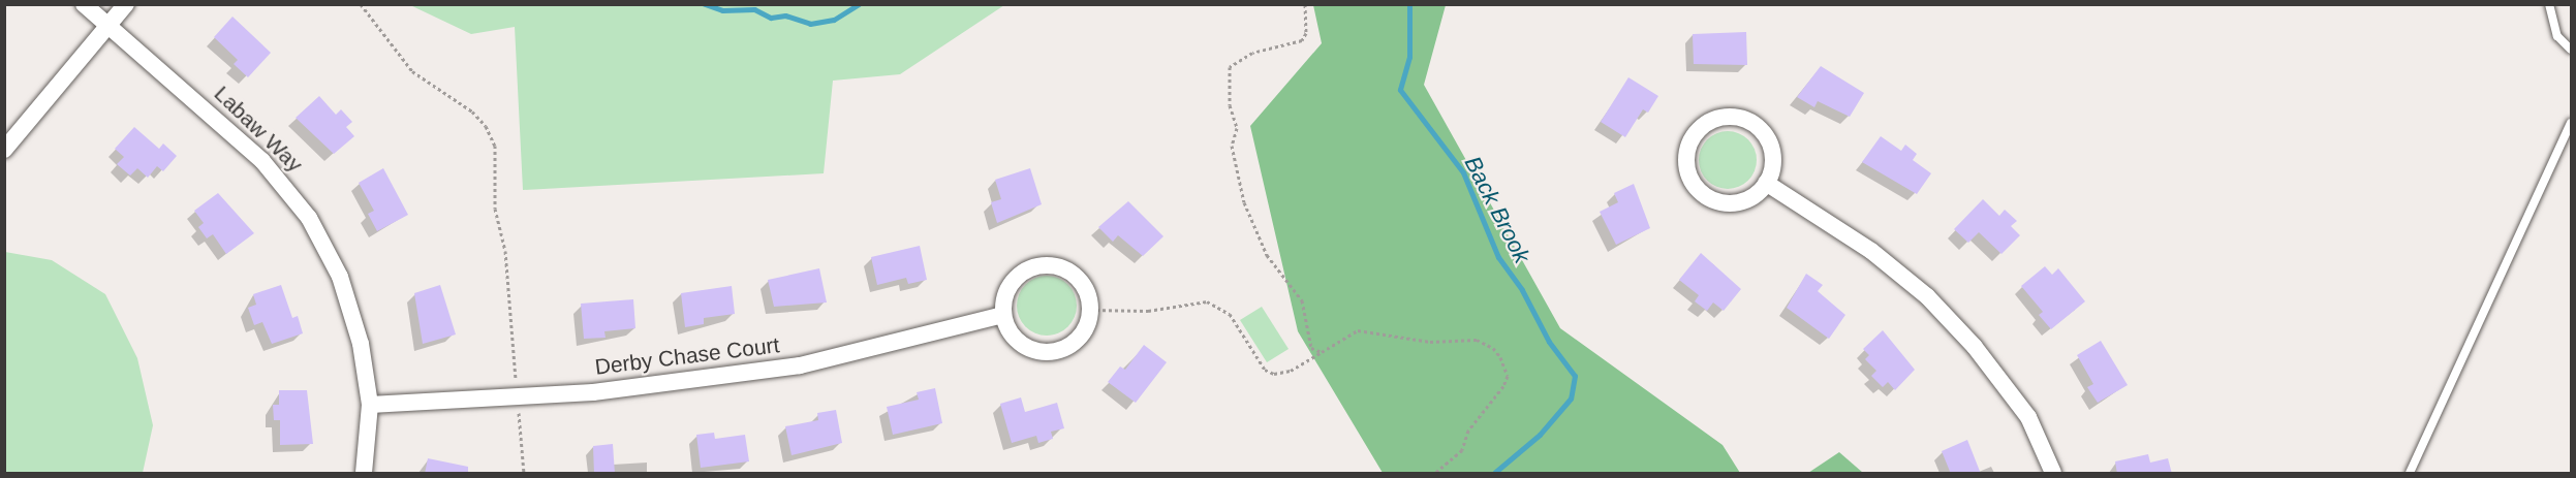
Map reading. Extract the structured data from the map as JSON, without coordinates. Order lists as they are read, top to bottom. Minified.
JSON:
{"streets":{"street":["Labaw Way","Derby Chase Court"]},"crossings":[["Labaw Way","Derby Chase Court"]],"water":["Back Brook"]}
